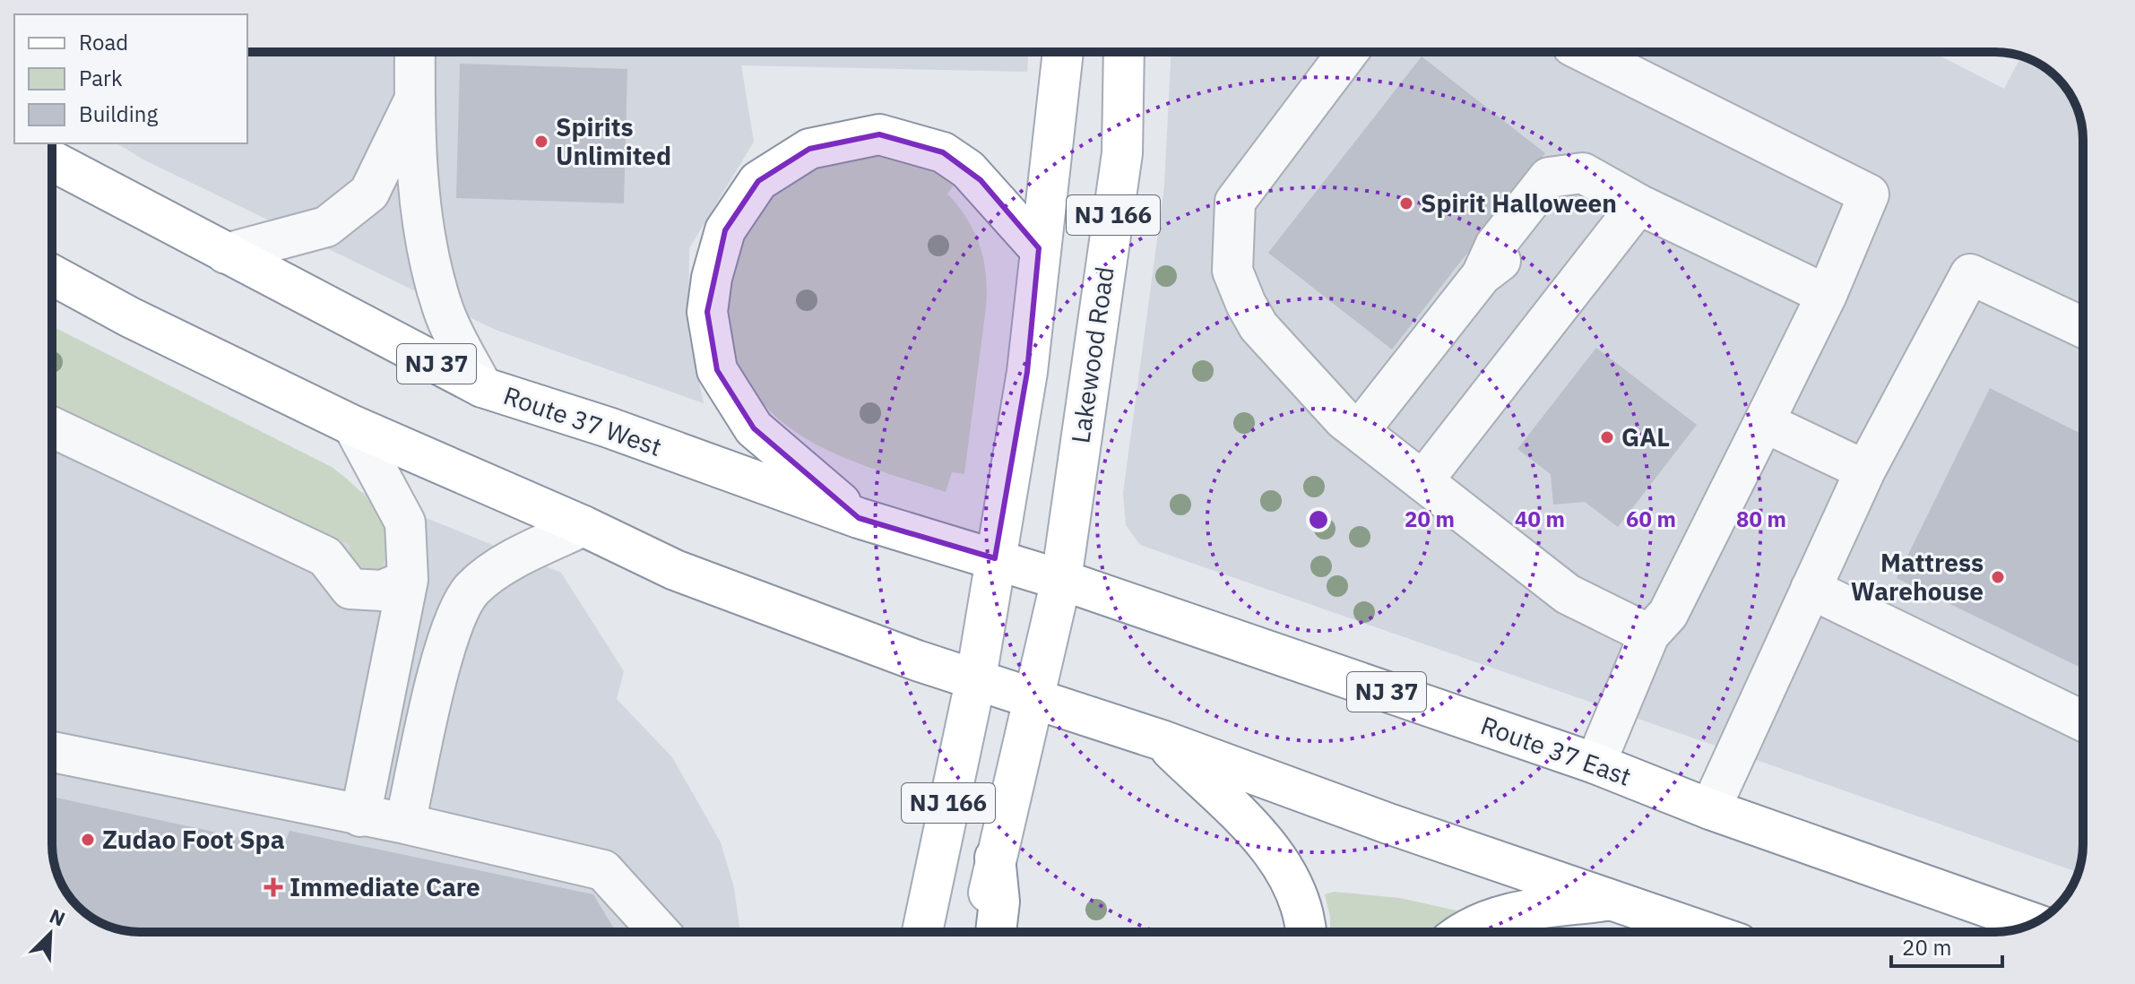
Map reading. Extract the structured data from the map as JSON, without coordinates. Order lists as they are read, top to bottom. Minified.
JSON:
{"streets":{"main road":["NJ 166","Lakewood Road","NJ 37","Route 37 West","Route 37 East"]},"crossings":[["NJ 166","Lakewood Road"],["NJ 166","NJ 37"],["NJ 166","Route 37 West"],["NJ 166","Route 37 East"],["Lakewood Road","NJ 37"],["Lakewood Road","Route 37 East"],["NJ 37","Route 37 West"],["NJ 37","Route 37 East"]],"places":{"other":["Spirits Unlimited","Spirit Halloween","GAL","Mattress Warehouse","Zudao Foot Spa"],"health":["Immediate Care"]},"legend":["Road","Park","Building"],"scale_bar":"20 m","north":"top right","rings":["20 m","40 m","60 m","80 m"]}
